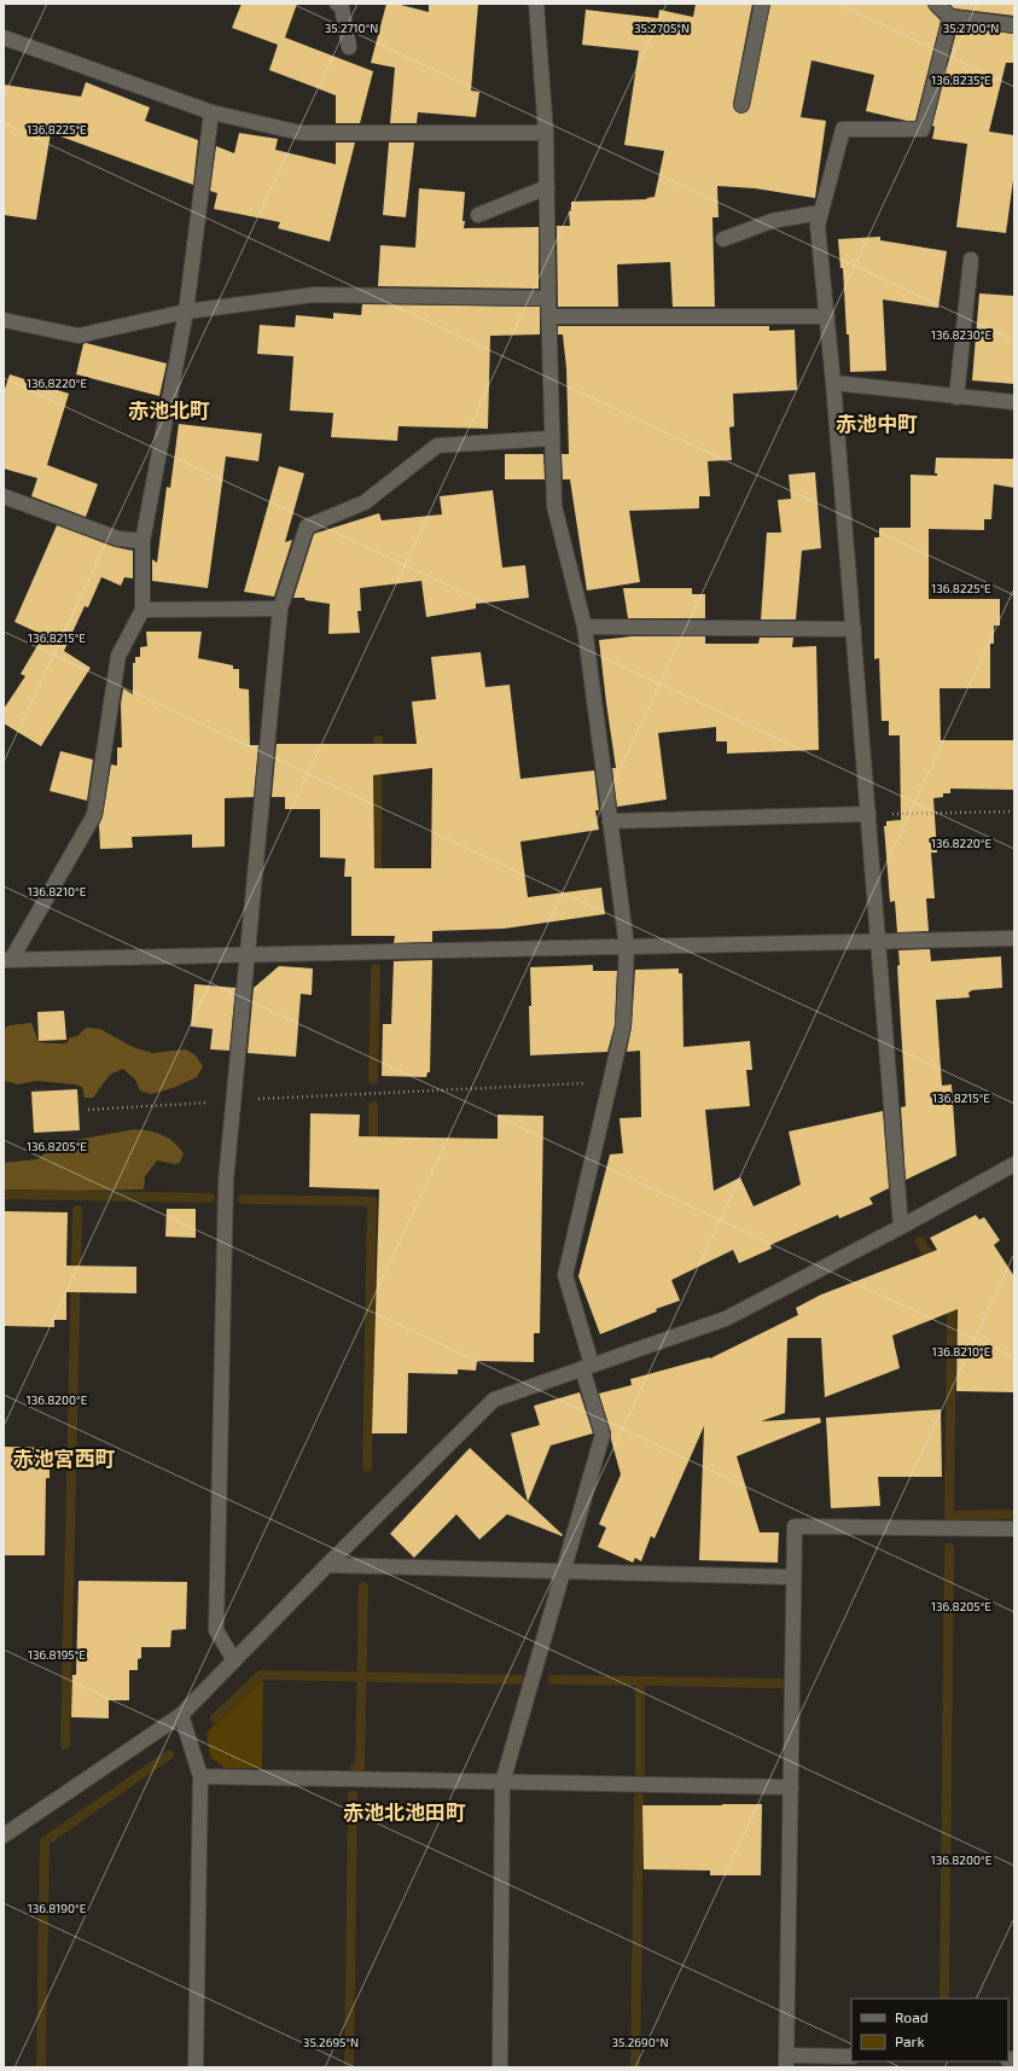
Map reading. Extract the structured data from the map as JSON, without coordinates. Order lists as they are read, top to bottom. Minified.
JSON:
{"districts":["赤池北町","赤池中町","赤池宮西町","赤池北池田町"],"legend":["Road","Park"],"coordinates":["35.2710°N","35.2705°N","35.2700°N","136.8235°E","136.8225°E","136.8230°E","136.8220°E","136.8215°E","136.8210°E","136.8205°E","136.8200°E","136.8195°E","136.8190°E","35.2695°N","35.2690°N"]}
